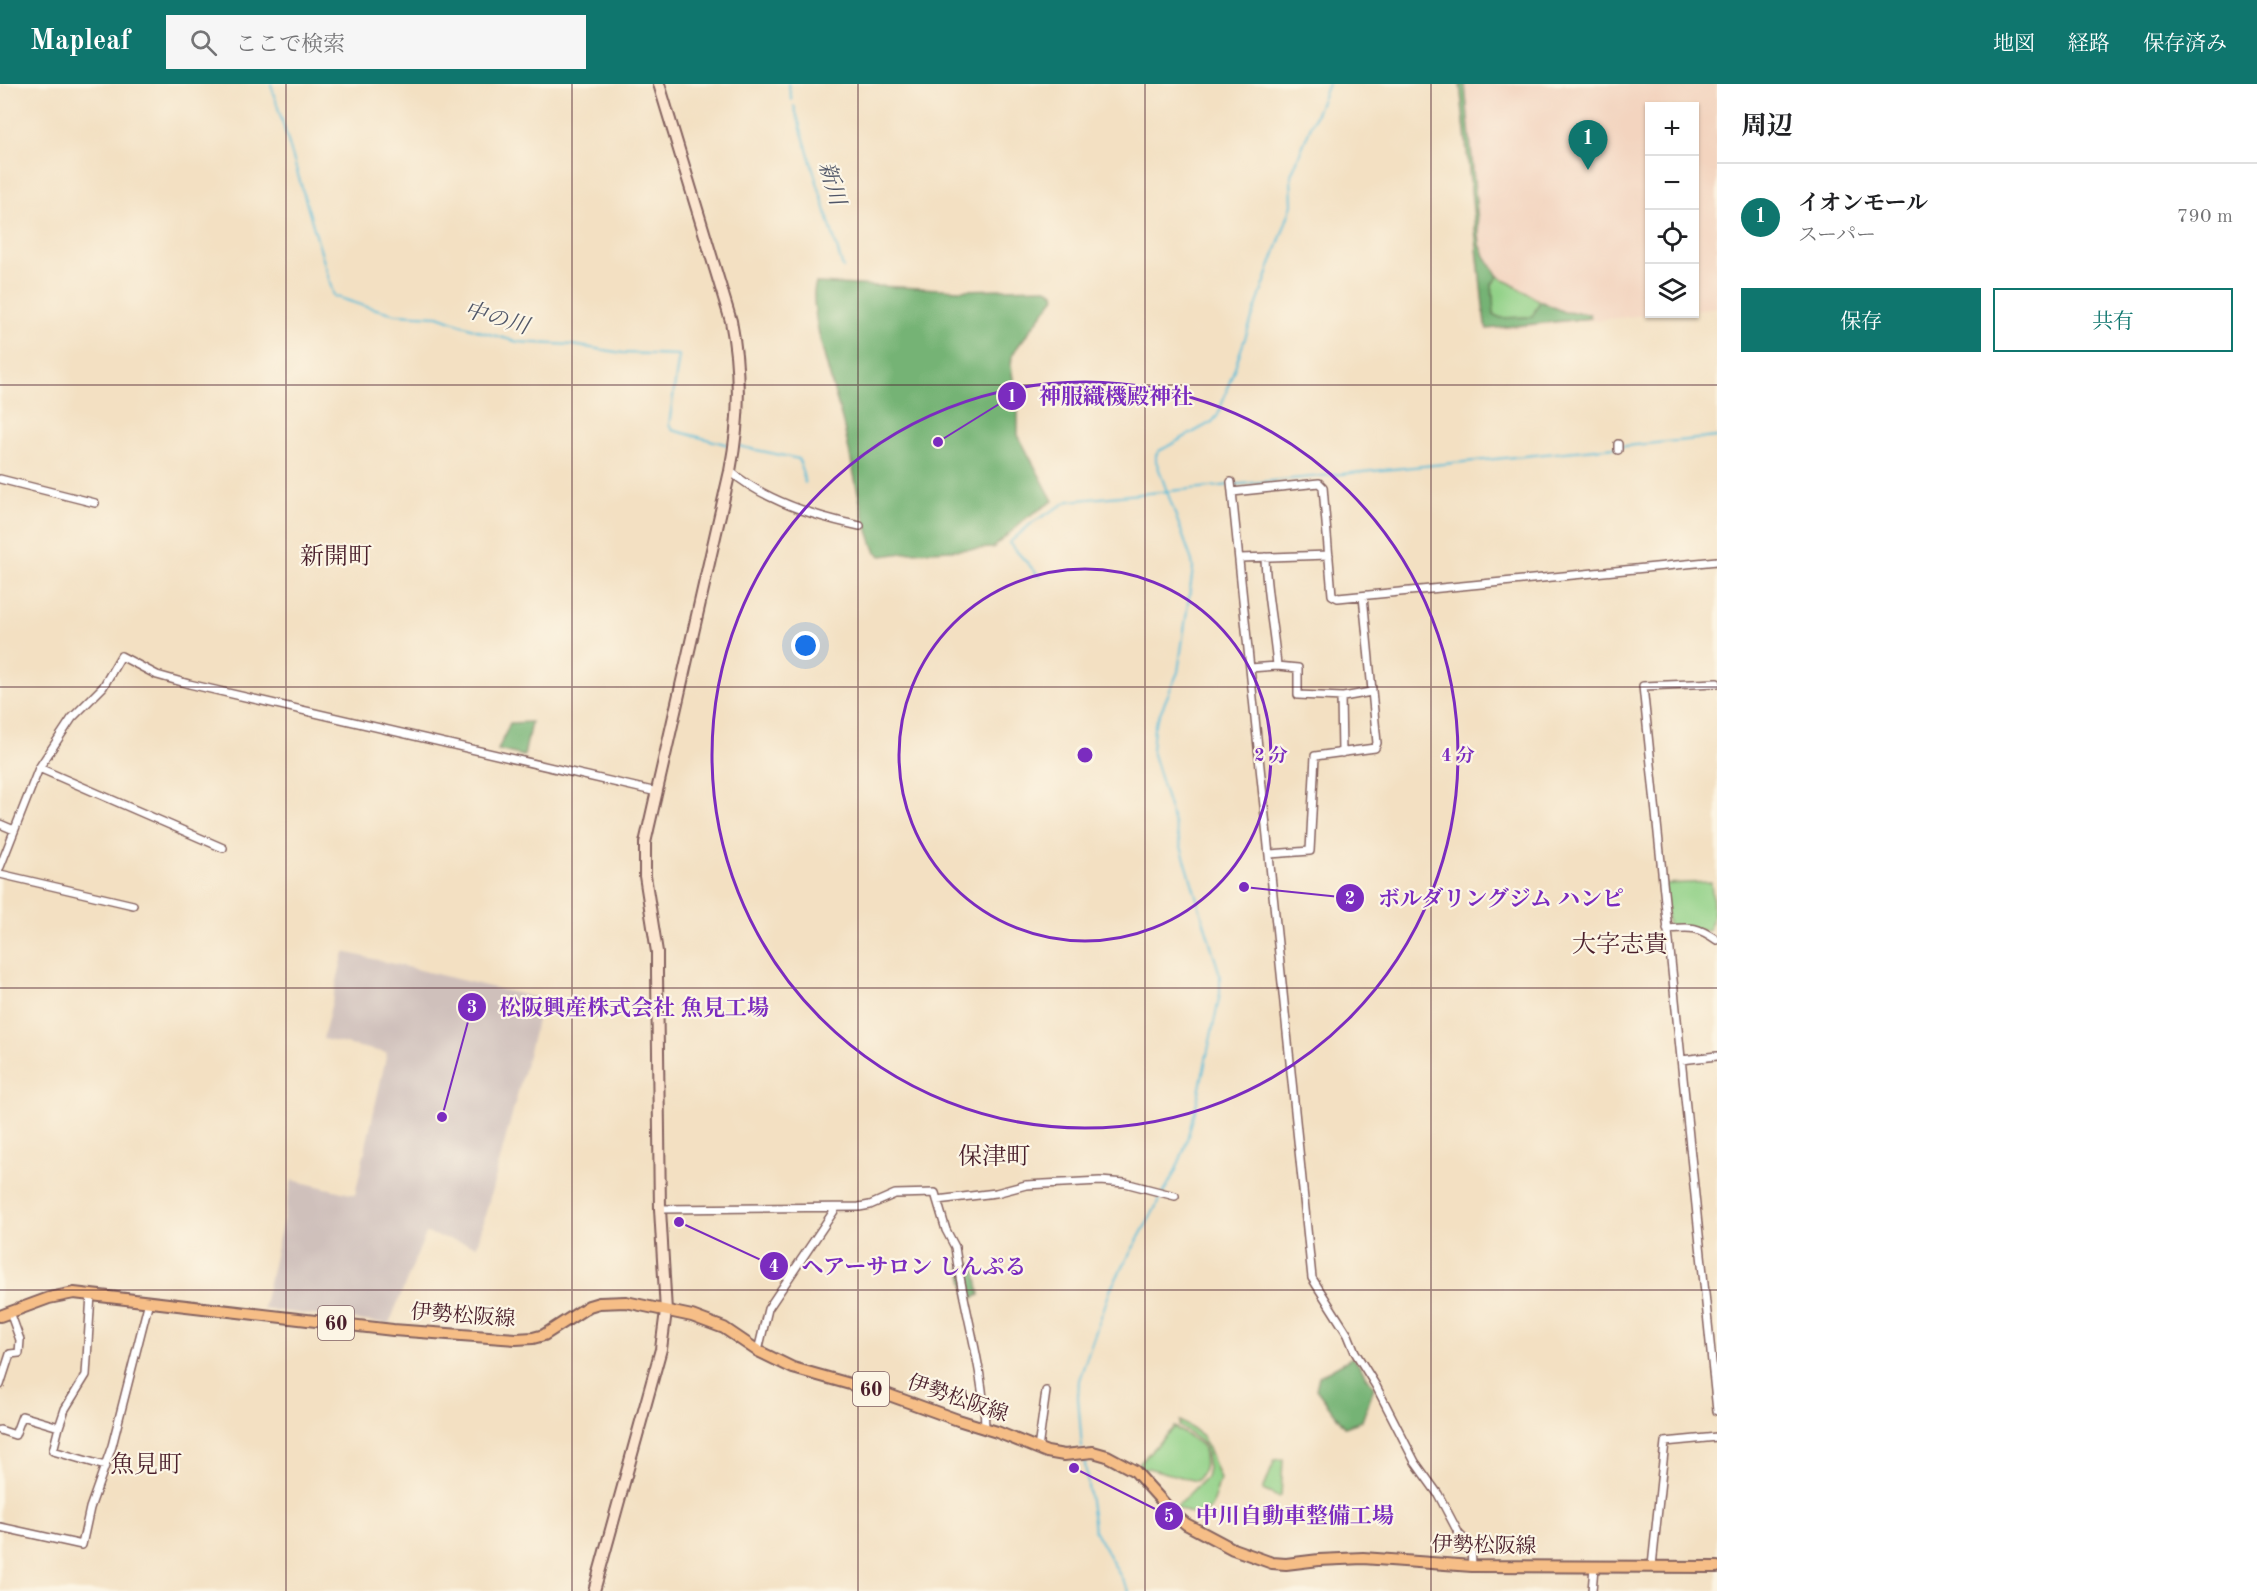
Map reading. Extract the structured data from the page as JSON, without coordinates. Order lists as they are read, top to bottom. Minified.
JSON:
{"streets":{"main road":["伊勢松阪線","60"]},"districts":["新開町","大字志貴","保津町","魚見町"],"water":["新川","中の川"],"places":["神服織機殿神社","ボルダリングジム ハンピ","松阪興産株式会社 魚見工場","ヘアーサロン しんぷる","中川自動車整備工場"],"page":{"header":"Mapleaf","search":"ここで検索","nav":["地図","経路","保存済み"],"heading":"周辺","map_buttons":["+","−"],"pins":"1","list":[{"mark":"1","name":"イオンモール","note":"スーパー","value":"790 m"}],"buttons":["保存","共有"]},"rings":["2 分","4 分"]}
